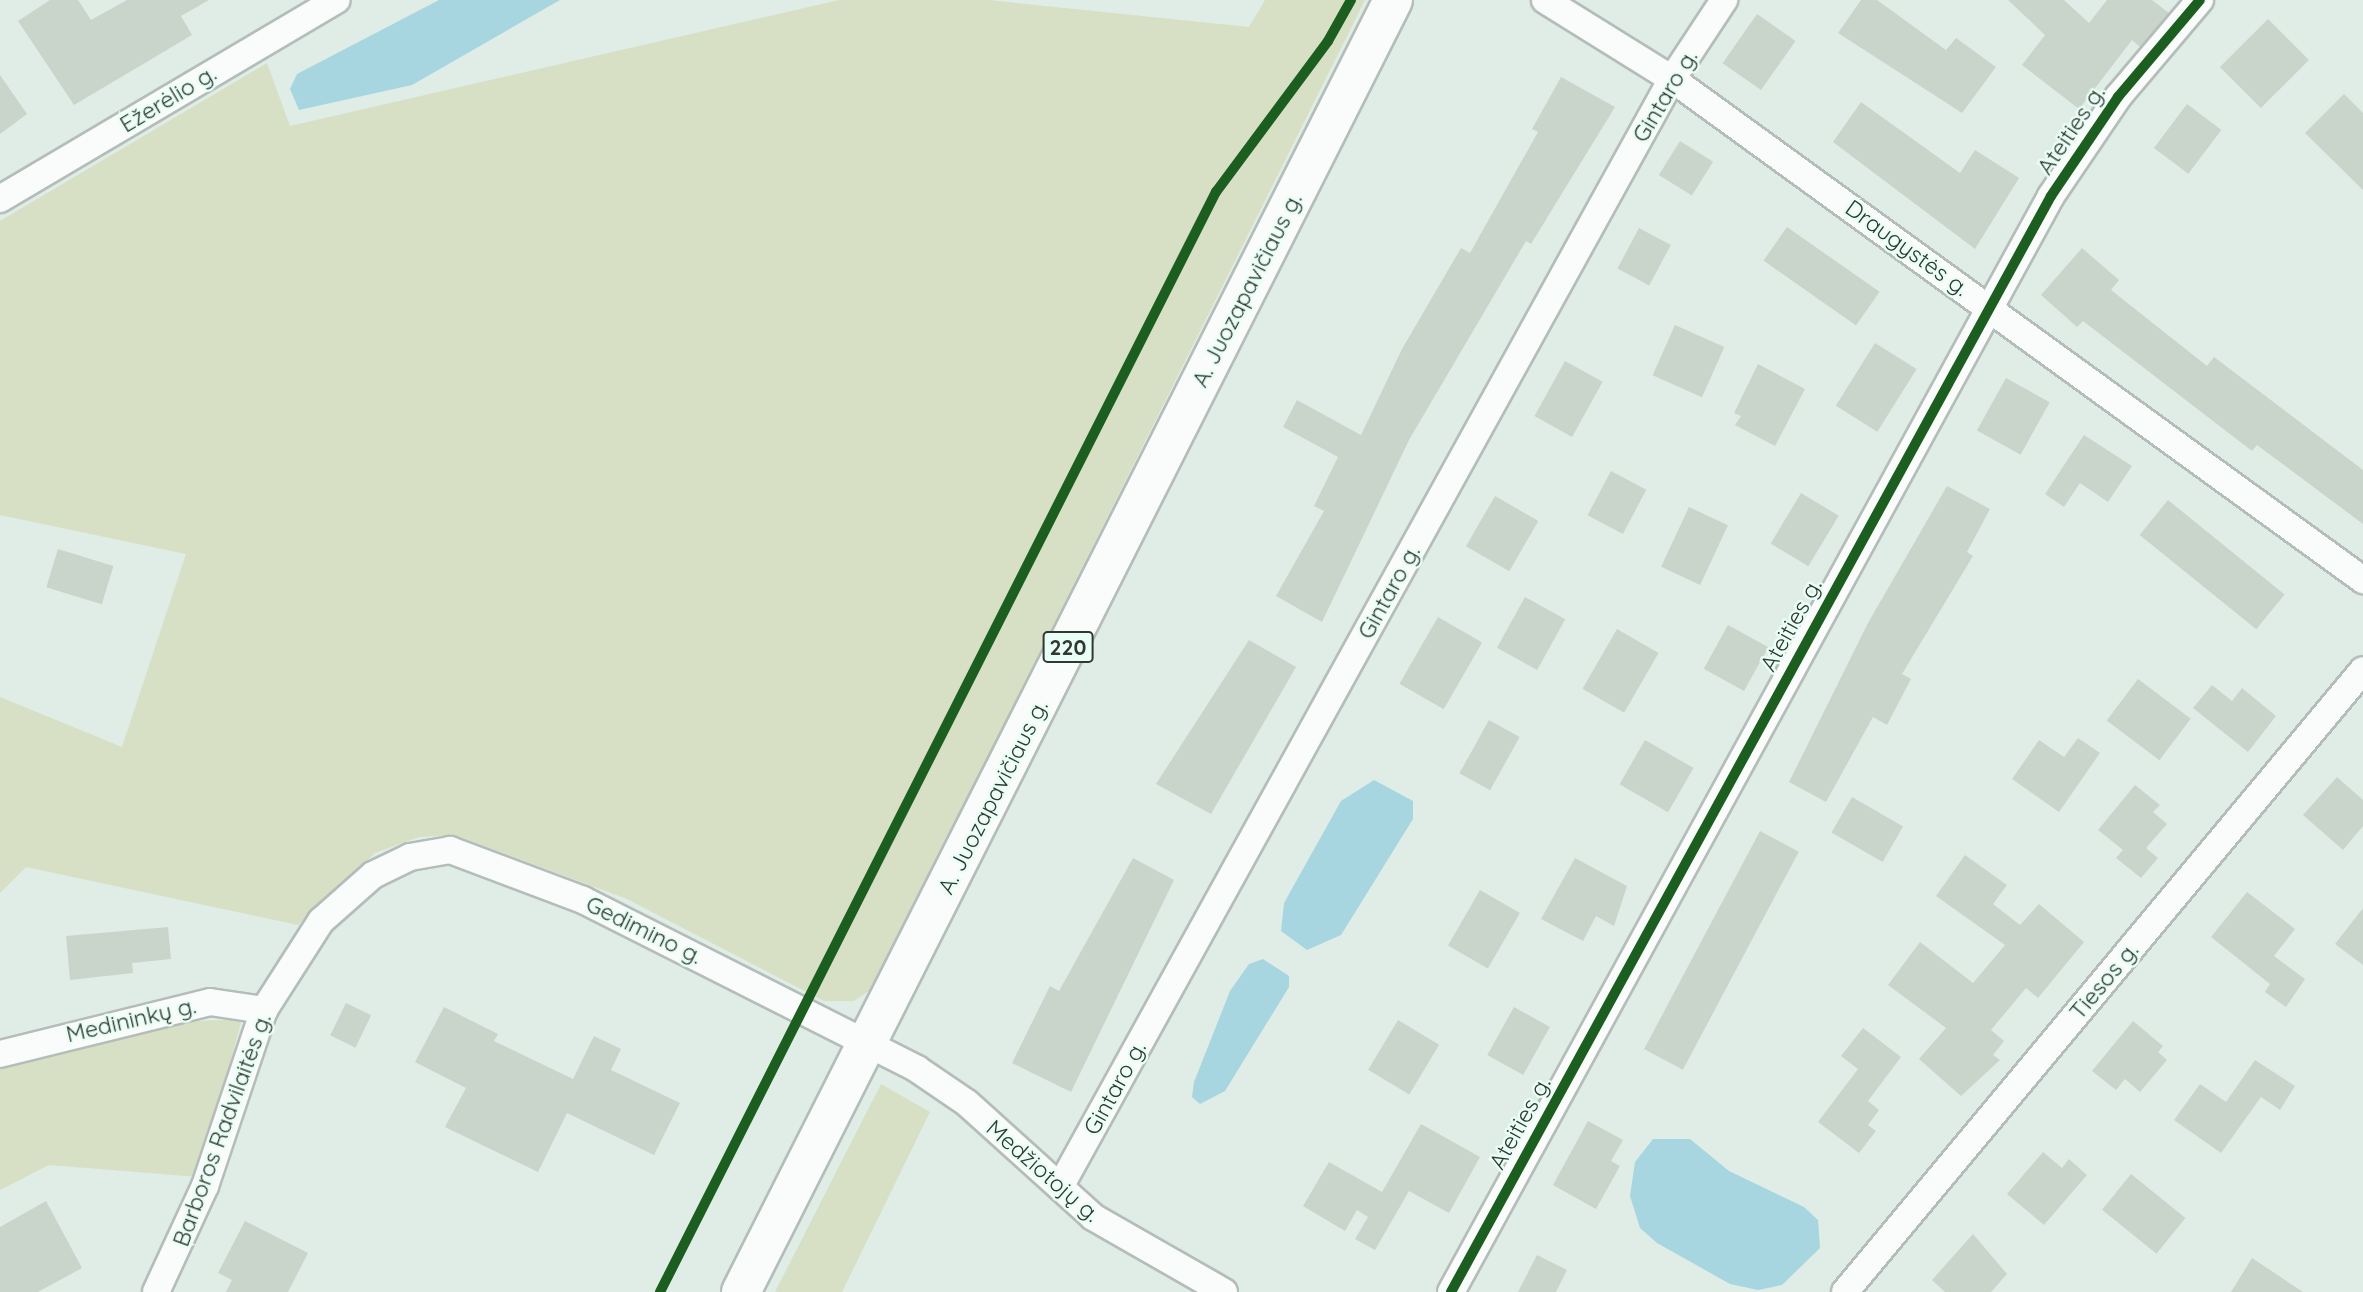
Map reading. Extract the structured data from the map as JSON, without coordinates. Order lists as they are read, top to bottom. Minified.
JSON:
{"streets":{"main road":["A. Juozapavičiaus g.","220"],"street":["Gintaro g.","Ežerėlio g.","Ateities g.","Draugystės g.","Gedimino g.","Tiesos g.","Medininkų g.","Barboros Radvilaitės g.","Medžiotojų g."]},"crossings":[["Gintaro g.","Draugystės g."],["Gintaro g.","Medžiotojų g."],["Ateities g.","Draugystės g."],["A. Juozapavičiaus g.","Gedimino g."],["A. Juozapavičiaus g.","Medžiotojų g."],["Gedimino g.","Barboros Radvilaitės g."],["Gedimino g.","Medžiotojų g."],["Medininkų g.","Barboros Radvilaitės g."]]}
